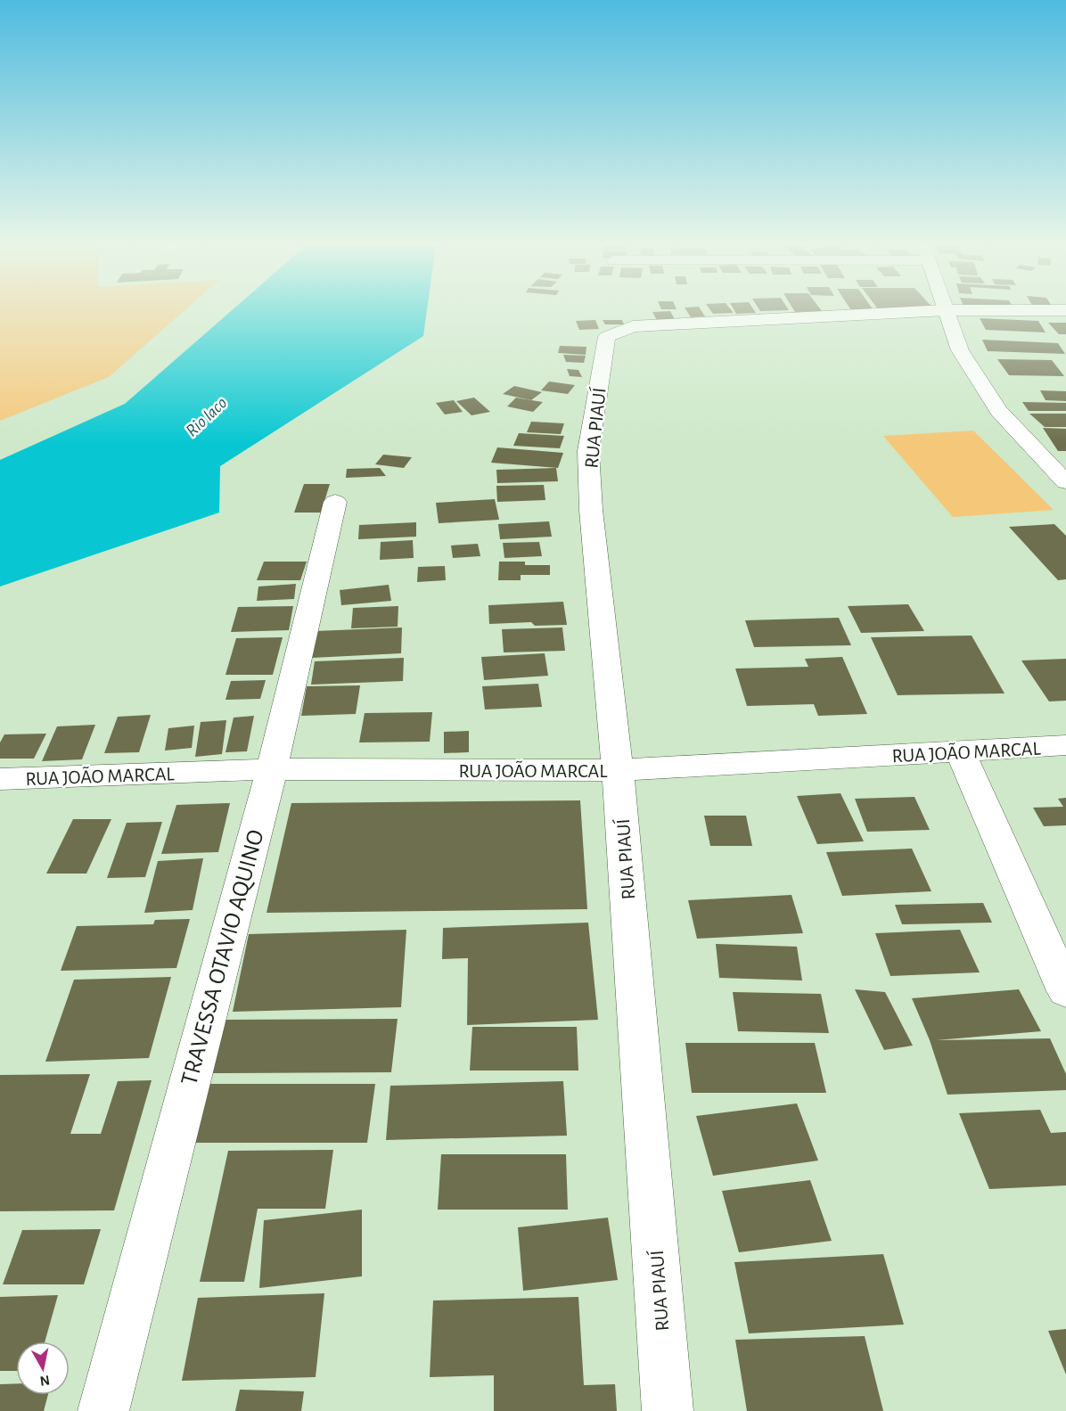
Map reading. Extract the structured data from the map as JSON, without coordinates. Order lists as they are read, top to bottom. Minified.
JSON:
{"streets":{"street":["RUA PIAUÍ","RUA JOÃO MARCAL","TRAVESSA OTAVIO AQUINO"]},"crossings":[["RUA PIAUÍ","RUA JOÃO MARCAL"],["RUA JOÃO MARCAL","TRAVESSA OTAVIO AQUINO"]],"water":["Rio Iaco"],"north":"bottom"}
